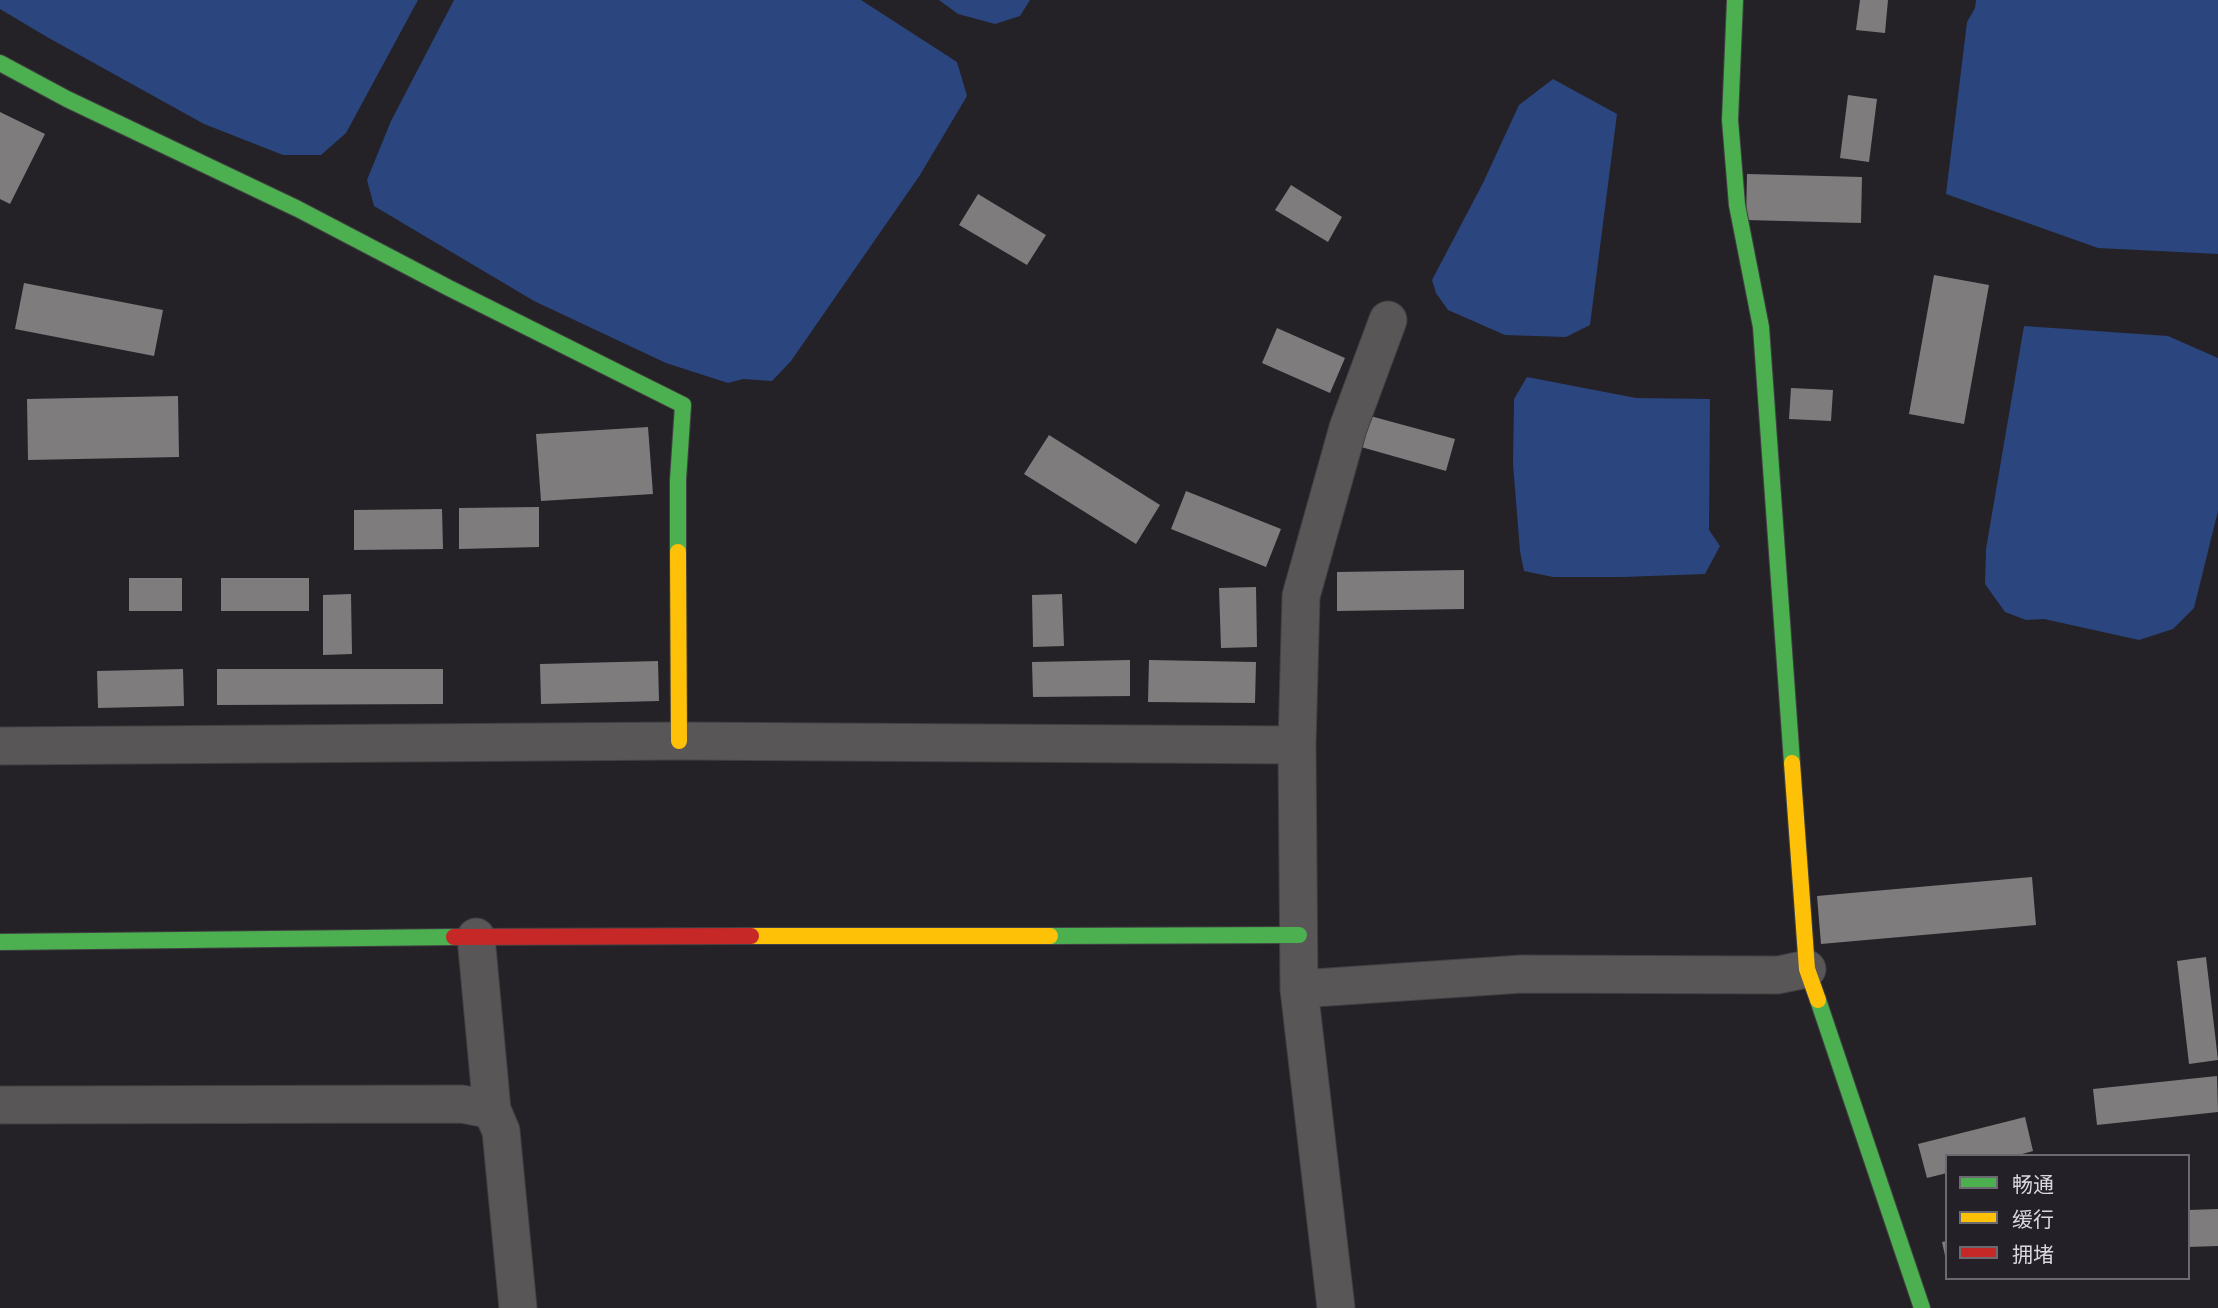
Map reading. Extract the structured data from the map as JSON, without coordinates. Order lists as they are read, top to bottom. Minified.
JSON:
{"legend":["畅通","缓行","拥堵"]}
